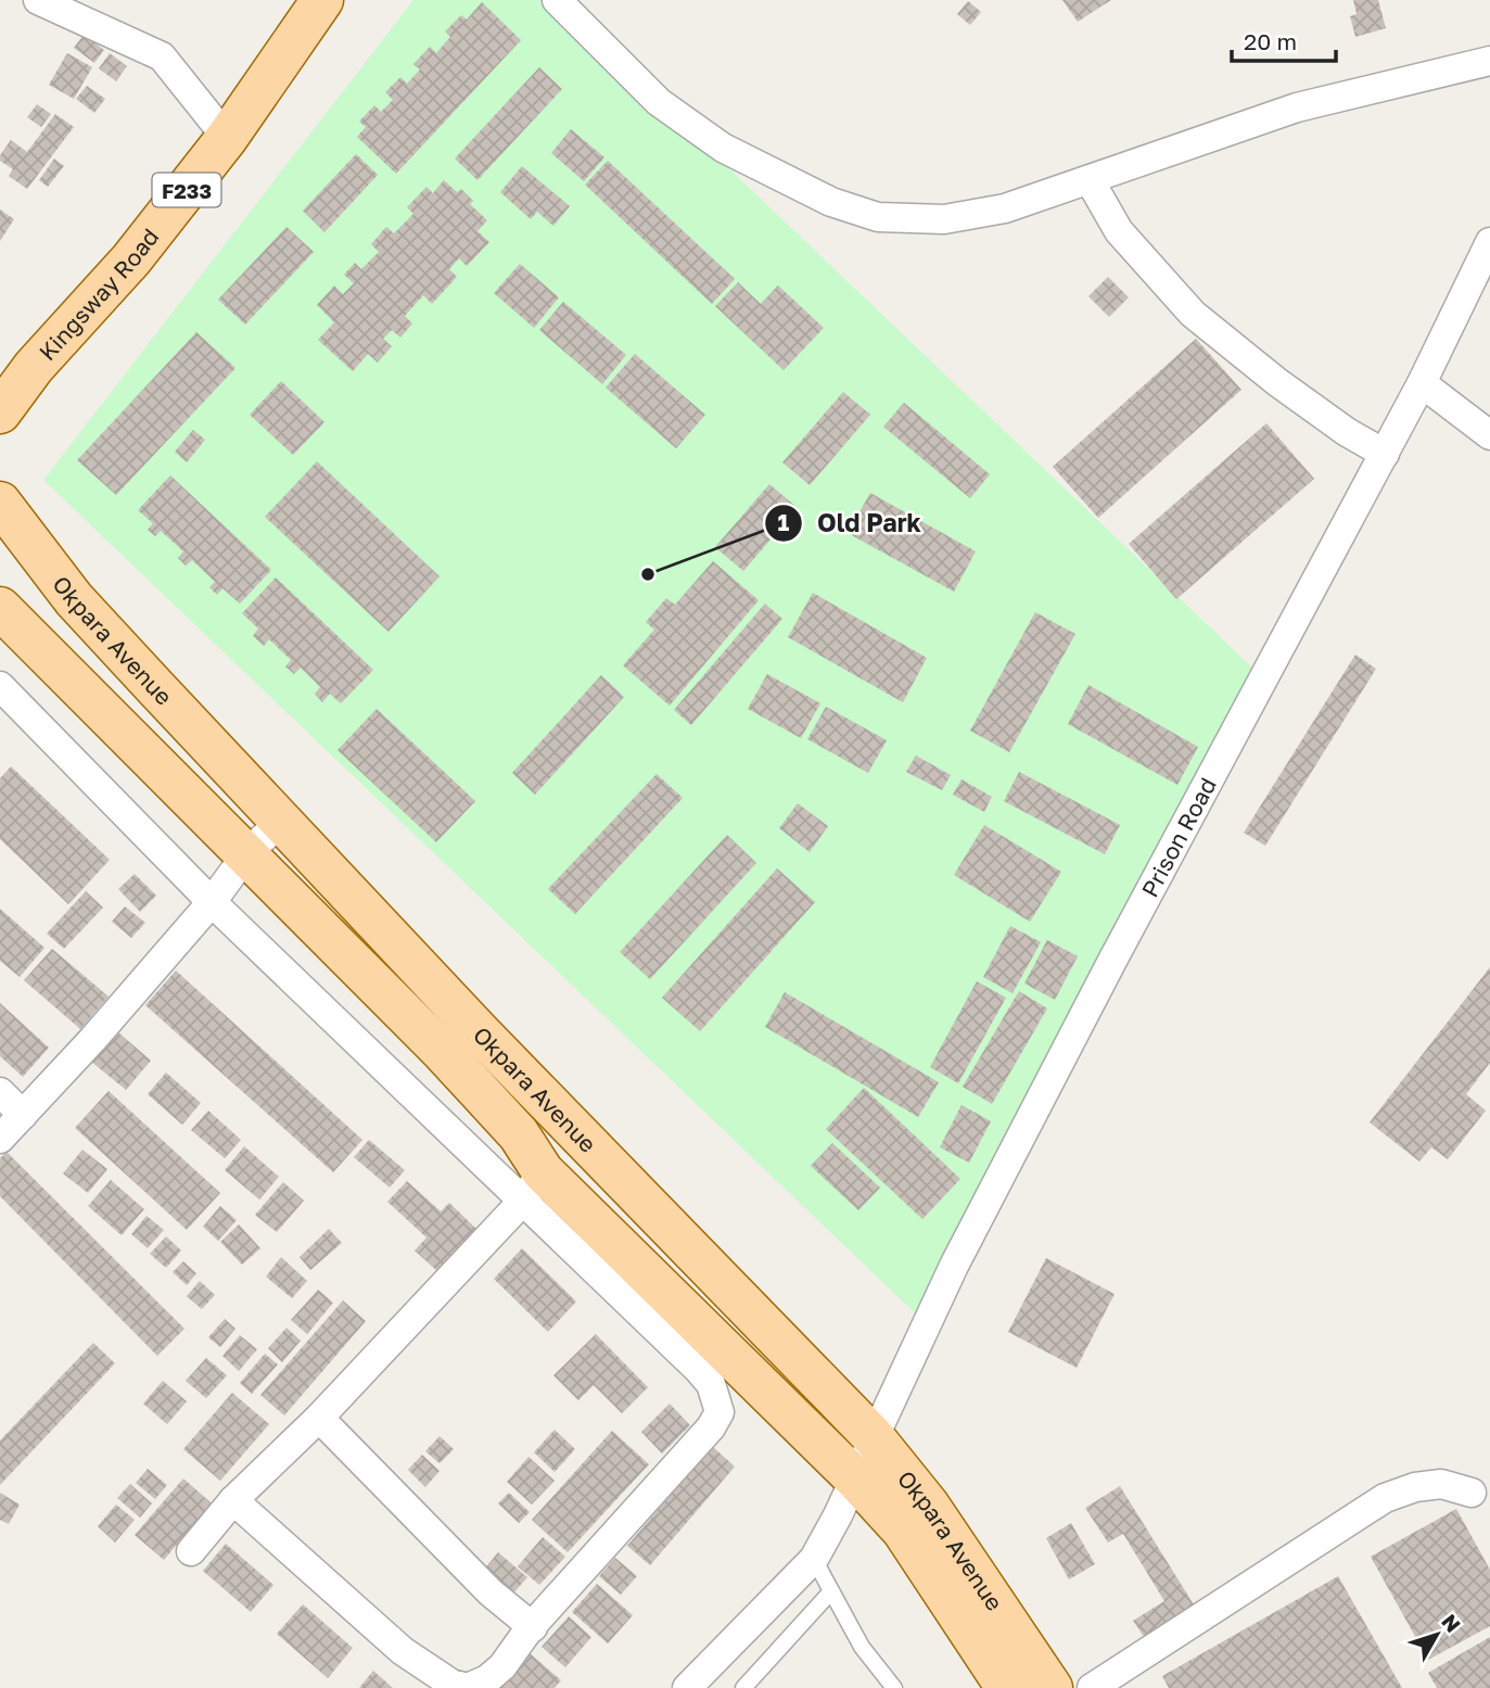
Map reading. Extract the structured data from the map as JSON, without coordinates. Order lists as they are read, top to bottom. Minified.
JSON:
{"streets":{"main road":["F233","Kingsway Road","Okpara Avenue"],"street":["Prison Road"]},"crossings":[["Okpara Avenue","Prison Road"]],"places":["Old Park"],"scale_bar":"20 m","north":"top right"}
